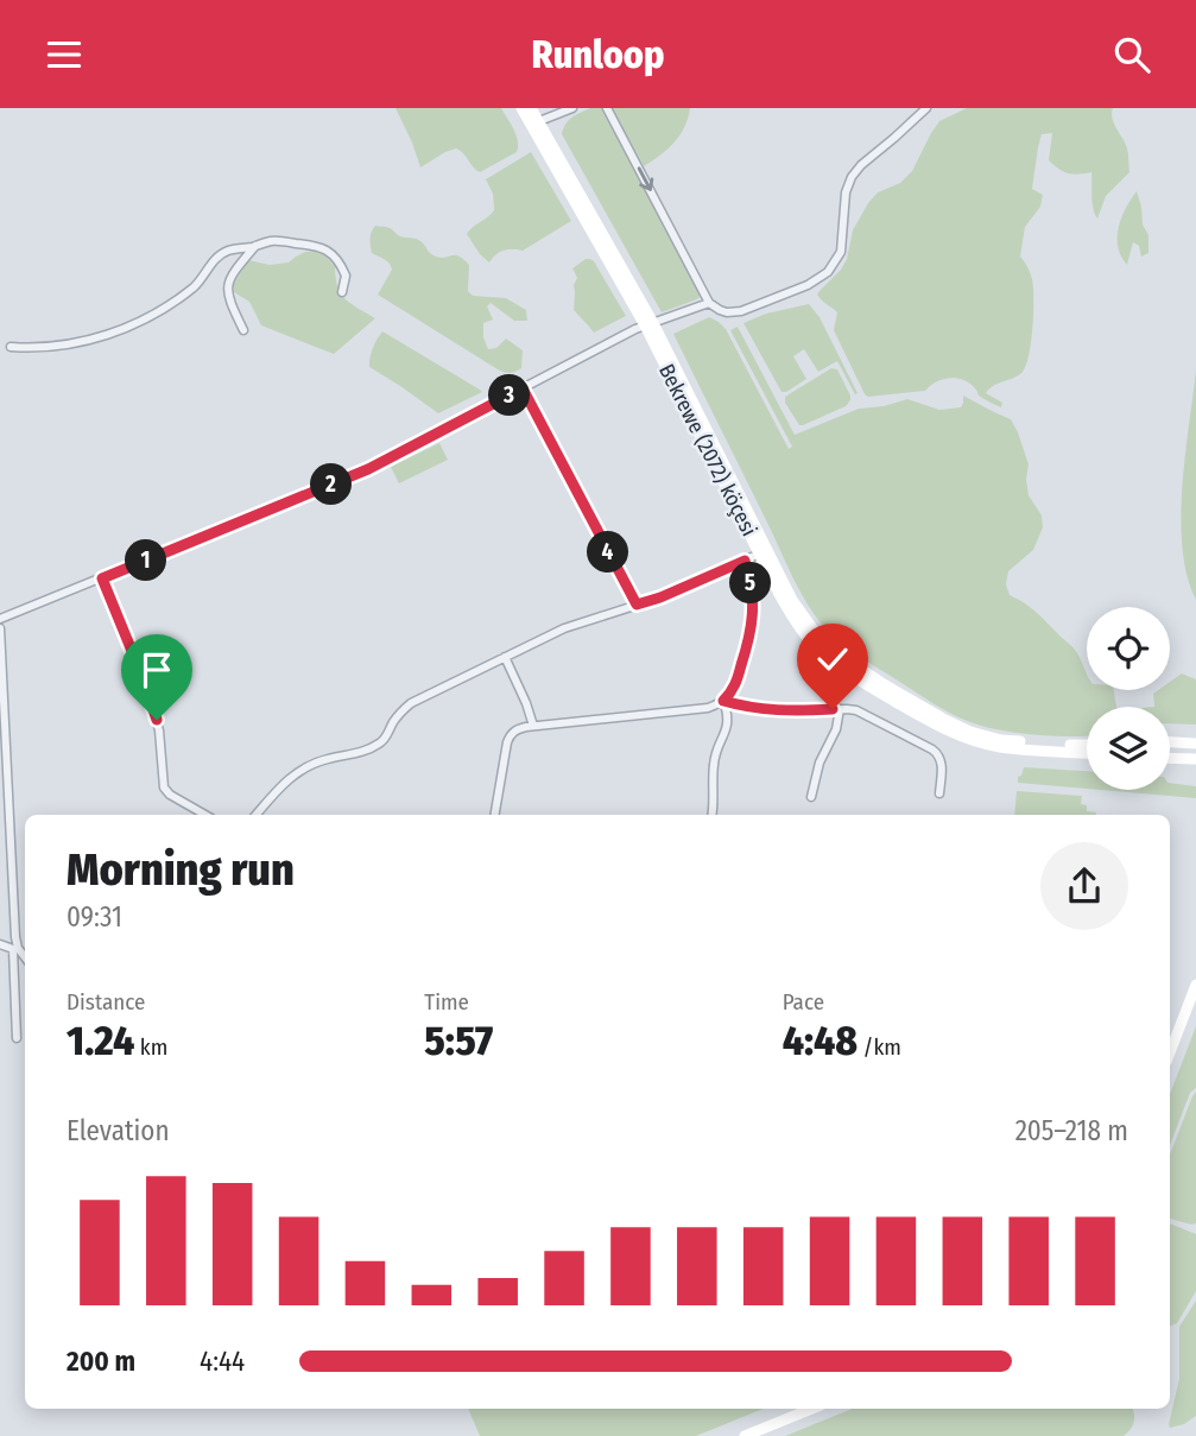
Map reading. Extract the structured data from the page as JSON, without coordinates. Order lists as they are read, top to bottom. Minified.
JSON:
{"streets":{"main road":["Bekrewe (2072) köçesi"]},"page":{"header":"Runloop","pins":["3","2","4","1","5"],"heading":["Morning run","09:31"],"stats":[["Distance","1.24 km"],["Time","5:57"],["Pace","4:48 /km"]],"chart":["Elevation","205–218 m"],"list":[{"name":"200 m","note":"4:44"}]}}
